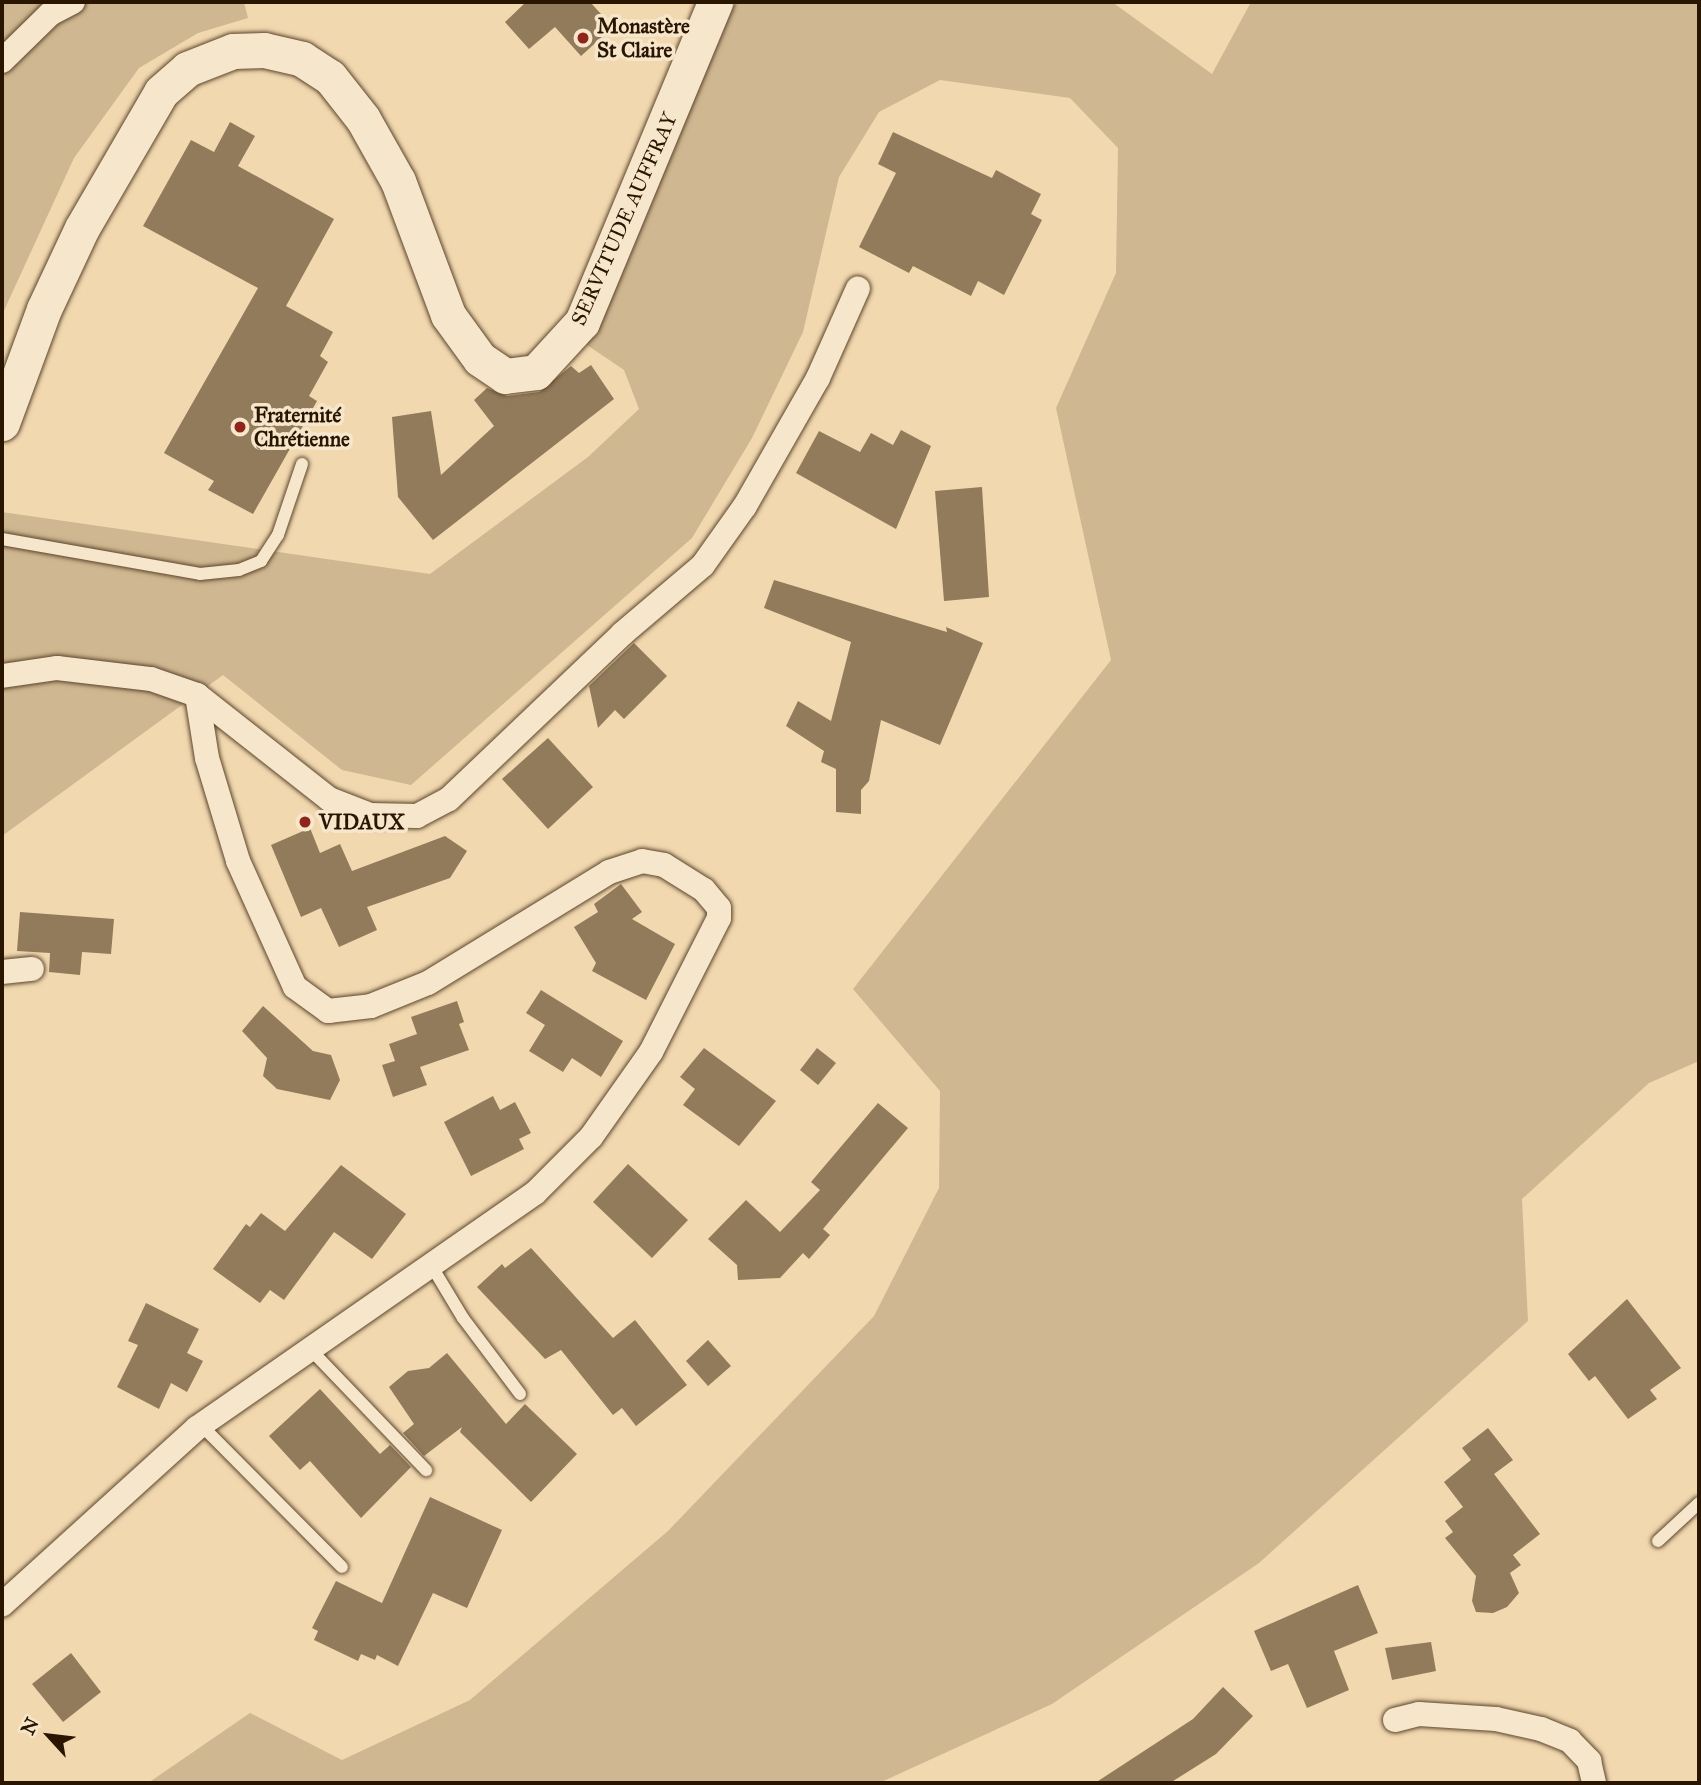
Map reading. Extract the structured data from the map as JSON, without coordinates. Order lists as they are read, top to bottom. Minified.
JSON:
{"streets":{"street":["SERVITUDE AUFFRAY"]},"places":["Monastère St Claire","Fraternité Chrétienne","VIDAUX"],"north":"top left"}
